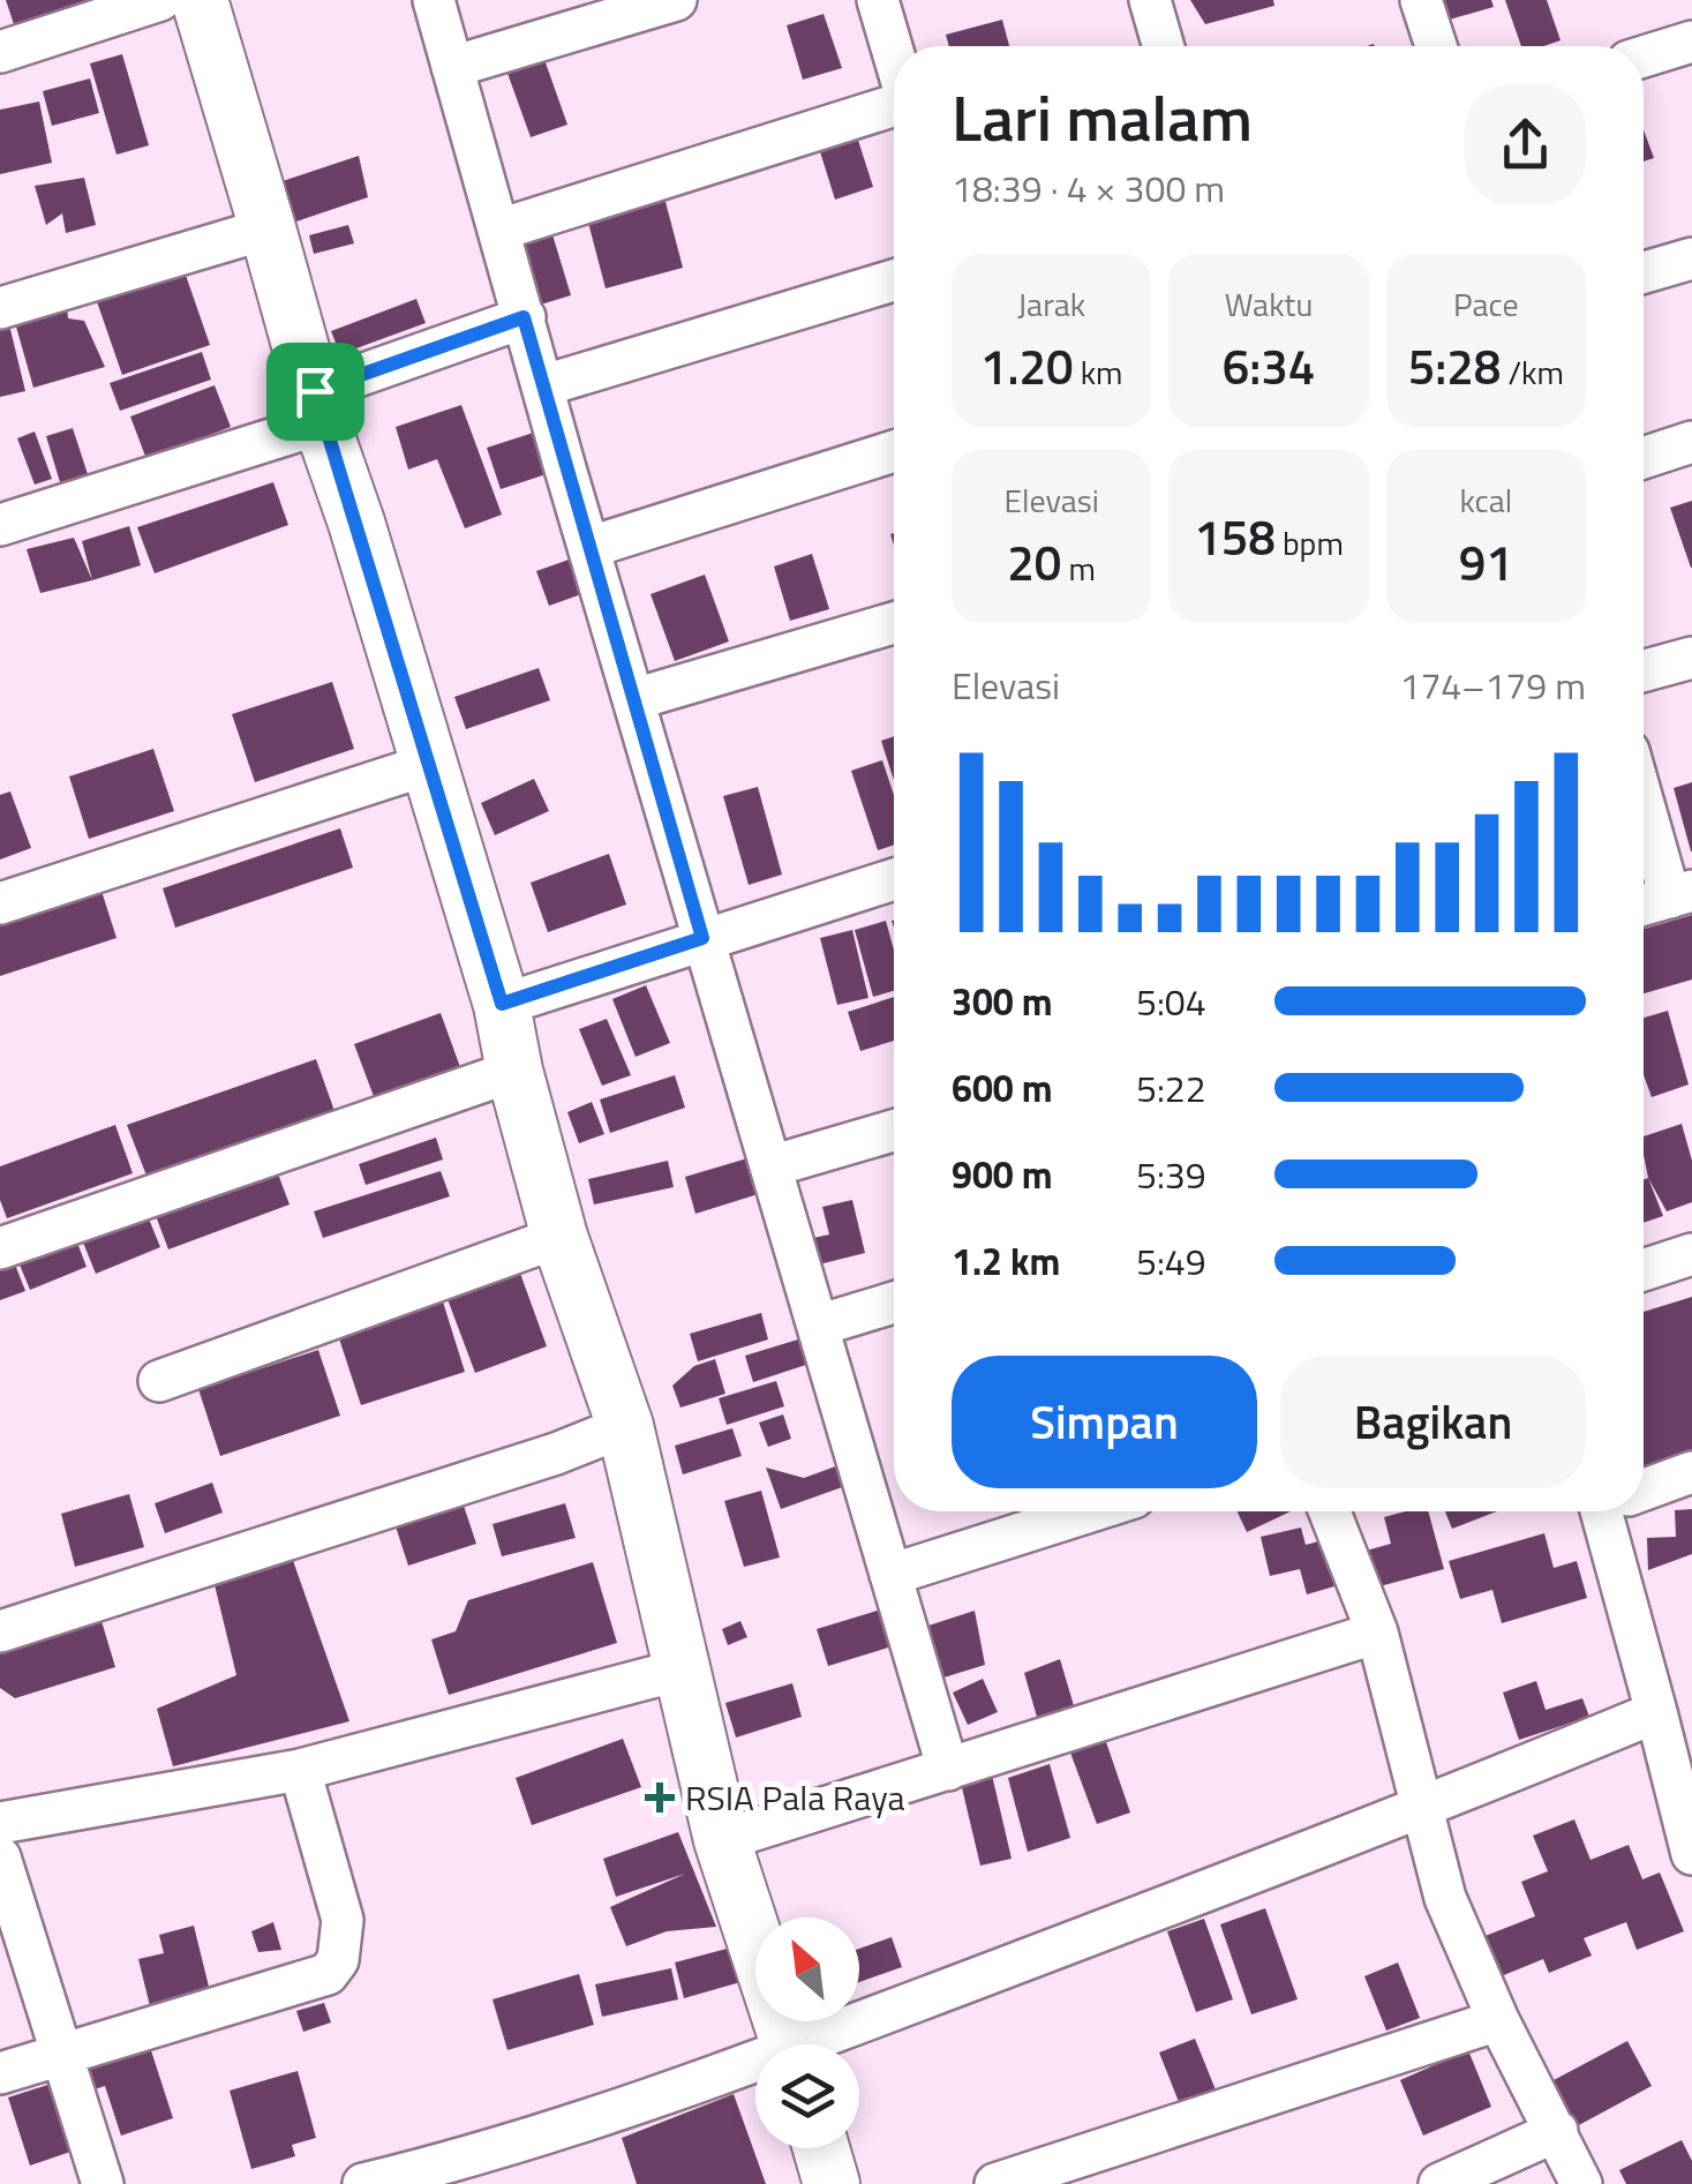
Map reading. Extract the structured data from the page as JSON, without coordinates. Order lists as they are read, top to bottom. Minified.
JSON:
{"places":{"health":["RSIA Pala Raya"]},"north":"top left","page":{"heading":["Lari malam","18:39 · 4 × 300 m"],"stats":[["Jarak","1.20 km"],["Waktu","6:34"],["Pace","5:28 /km"],["Elevasi","20 m"],["158 bpm"],["kcal","91"]],"chart":["Elevasi","174–179 m"],"list":[{"name":"300 m","note":"5:04"},{"name":"600 m","note":"5:22"},{"name":"900 m","note":"5:39"},{"name":"1.2 km","note":"5:49"}],"buttons":["Simpan","Bagikan"]}}
